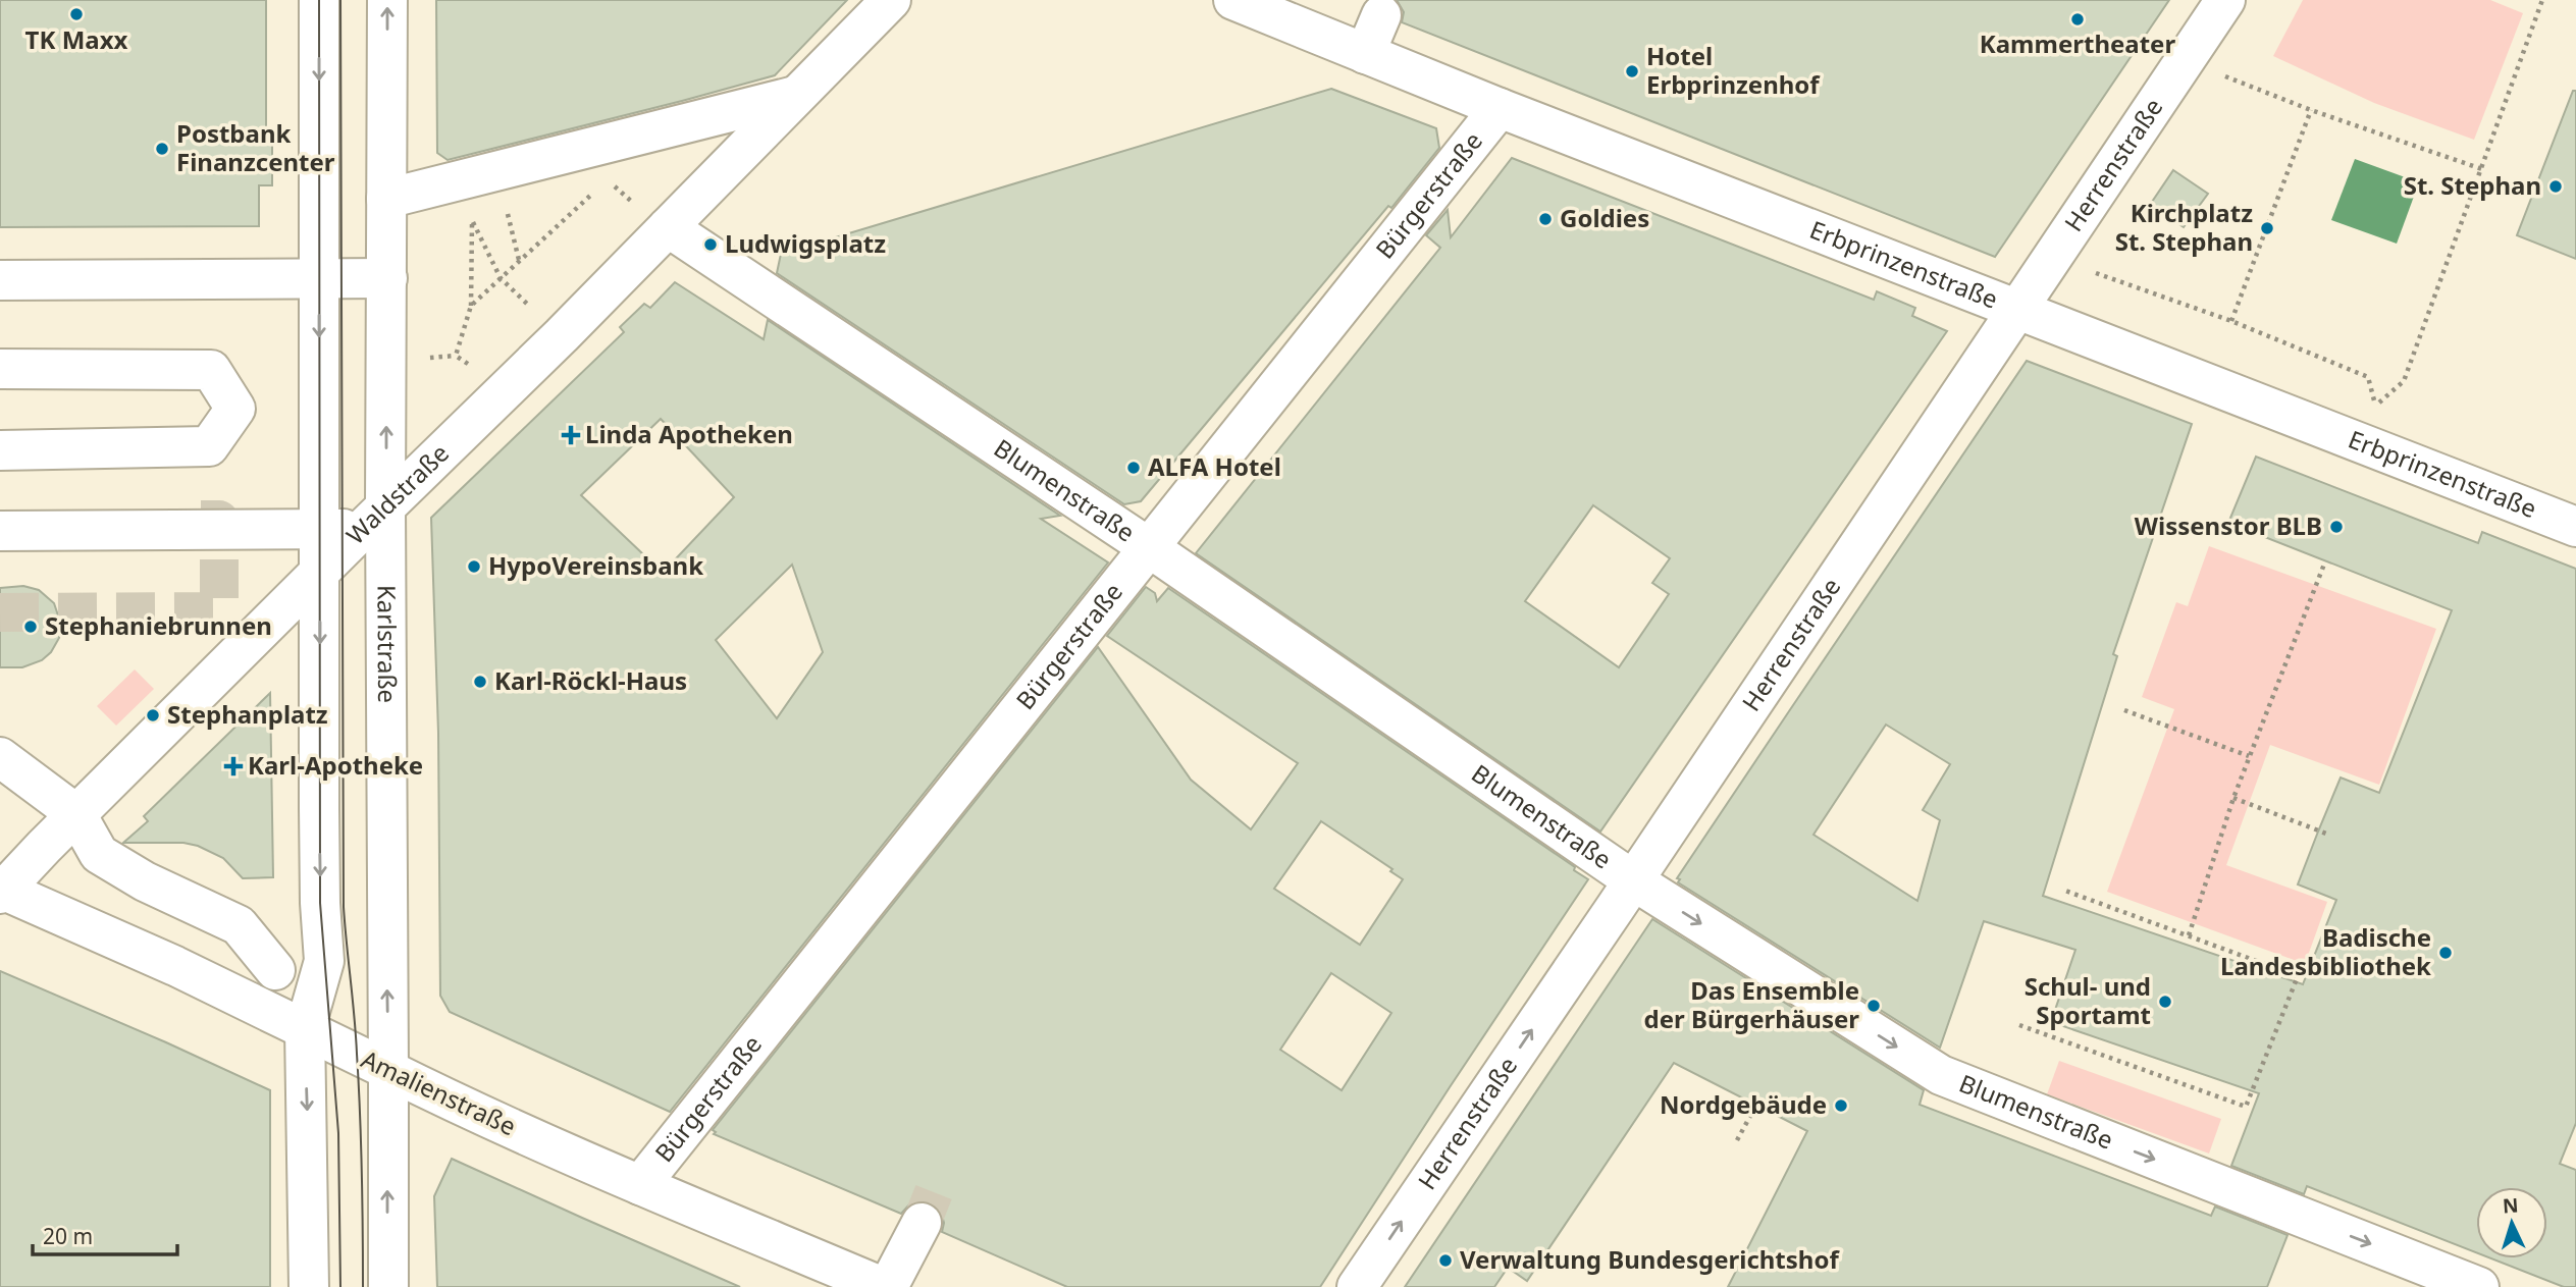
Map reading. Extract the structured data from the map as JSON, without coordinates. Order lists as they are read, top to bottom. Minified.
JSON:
{"streets":{"street":["Herrenstraße","Bürgerstraße","Erbprinzenstraße","Blumenstraße","Waldstraße","Karlstraße","Amalienstraße"]},"crossings":[["Herrenstraße","Erbprinzenstraße"],["Herrenstraße","Blumenstraße"],["Bürgerstraße","Erbprinzenstraße"],["Bürgerstraße","Blumenstraße"],["Bürgerstraße","Amalienstraße"],["Blumenstraße","Waldstraße"],["Waldstraße","Karlstraße"],["Waldstraße","Amalienstraße"],["Karlstraße","Amalienstraße"]],"one_way":["Blumenstraße"],"places":{"other":["TK Maxx","Kammertheater","Hotel Erbprinzenhof","Postbank Finanzcenter","St. Stephan","Goldies","Kirchplatz St. Stephan","Ludwigsplatz","ALFA Hotel","Wissenstor BLB","HypoVereinsbank","Stephaniebrunnen","Karl-Röckl-Haus","Stephanplatz","Badische Landesbibliothek","Schul- und Sportamt","Das Ensemble der Bürgerhäuser","Nordgebäude","Verwaltung Bundesgerichtshof"],"health":["Linda Apotheken","Karl-Apotheke"]},"scale_bar":"20 m","north":"top"}
